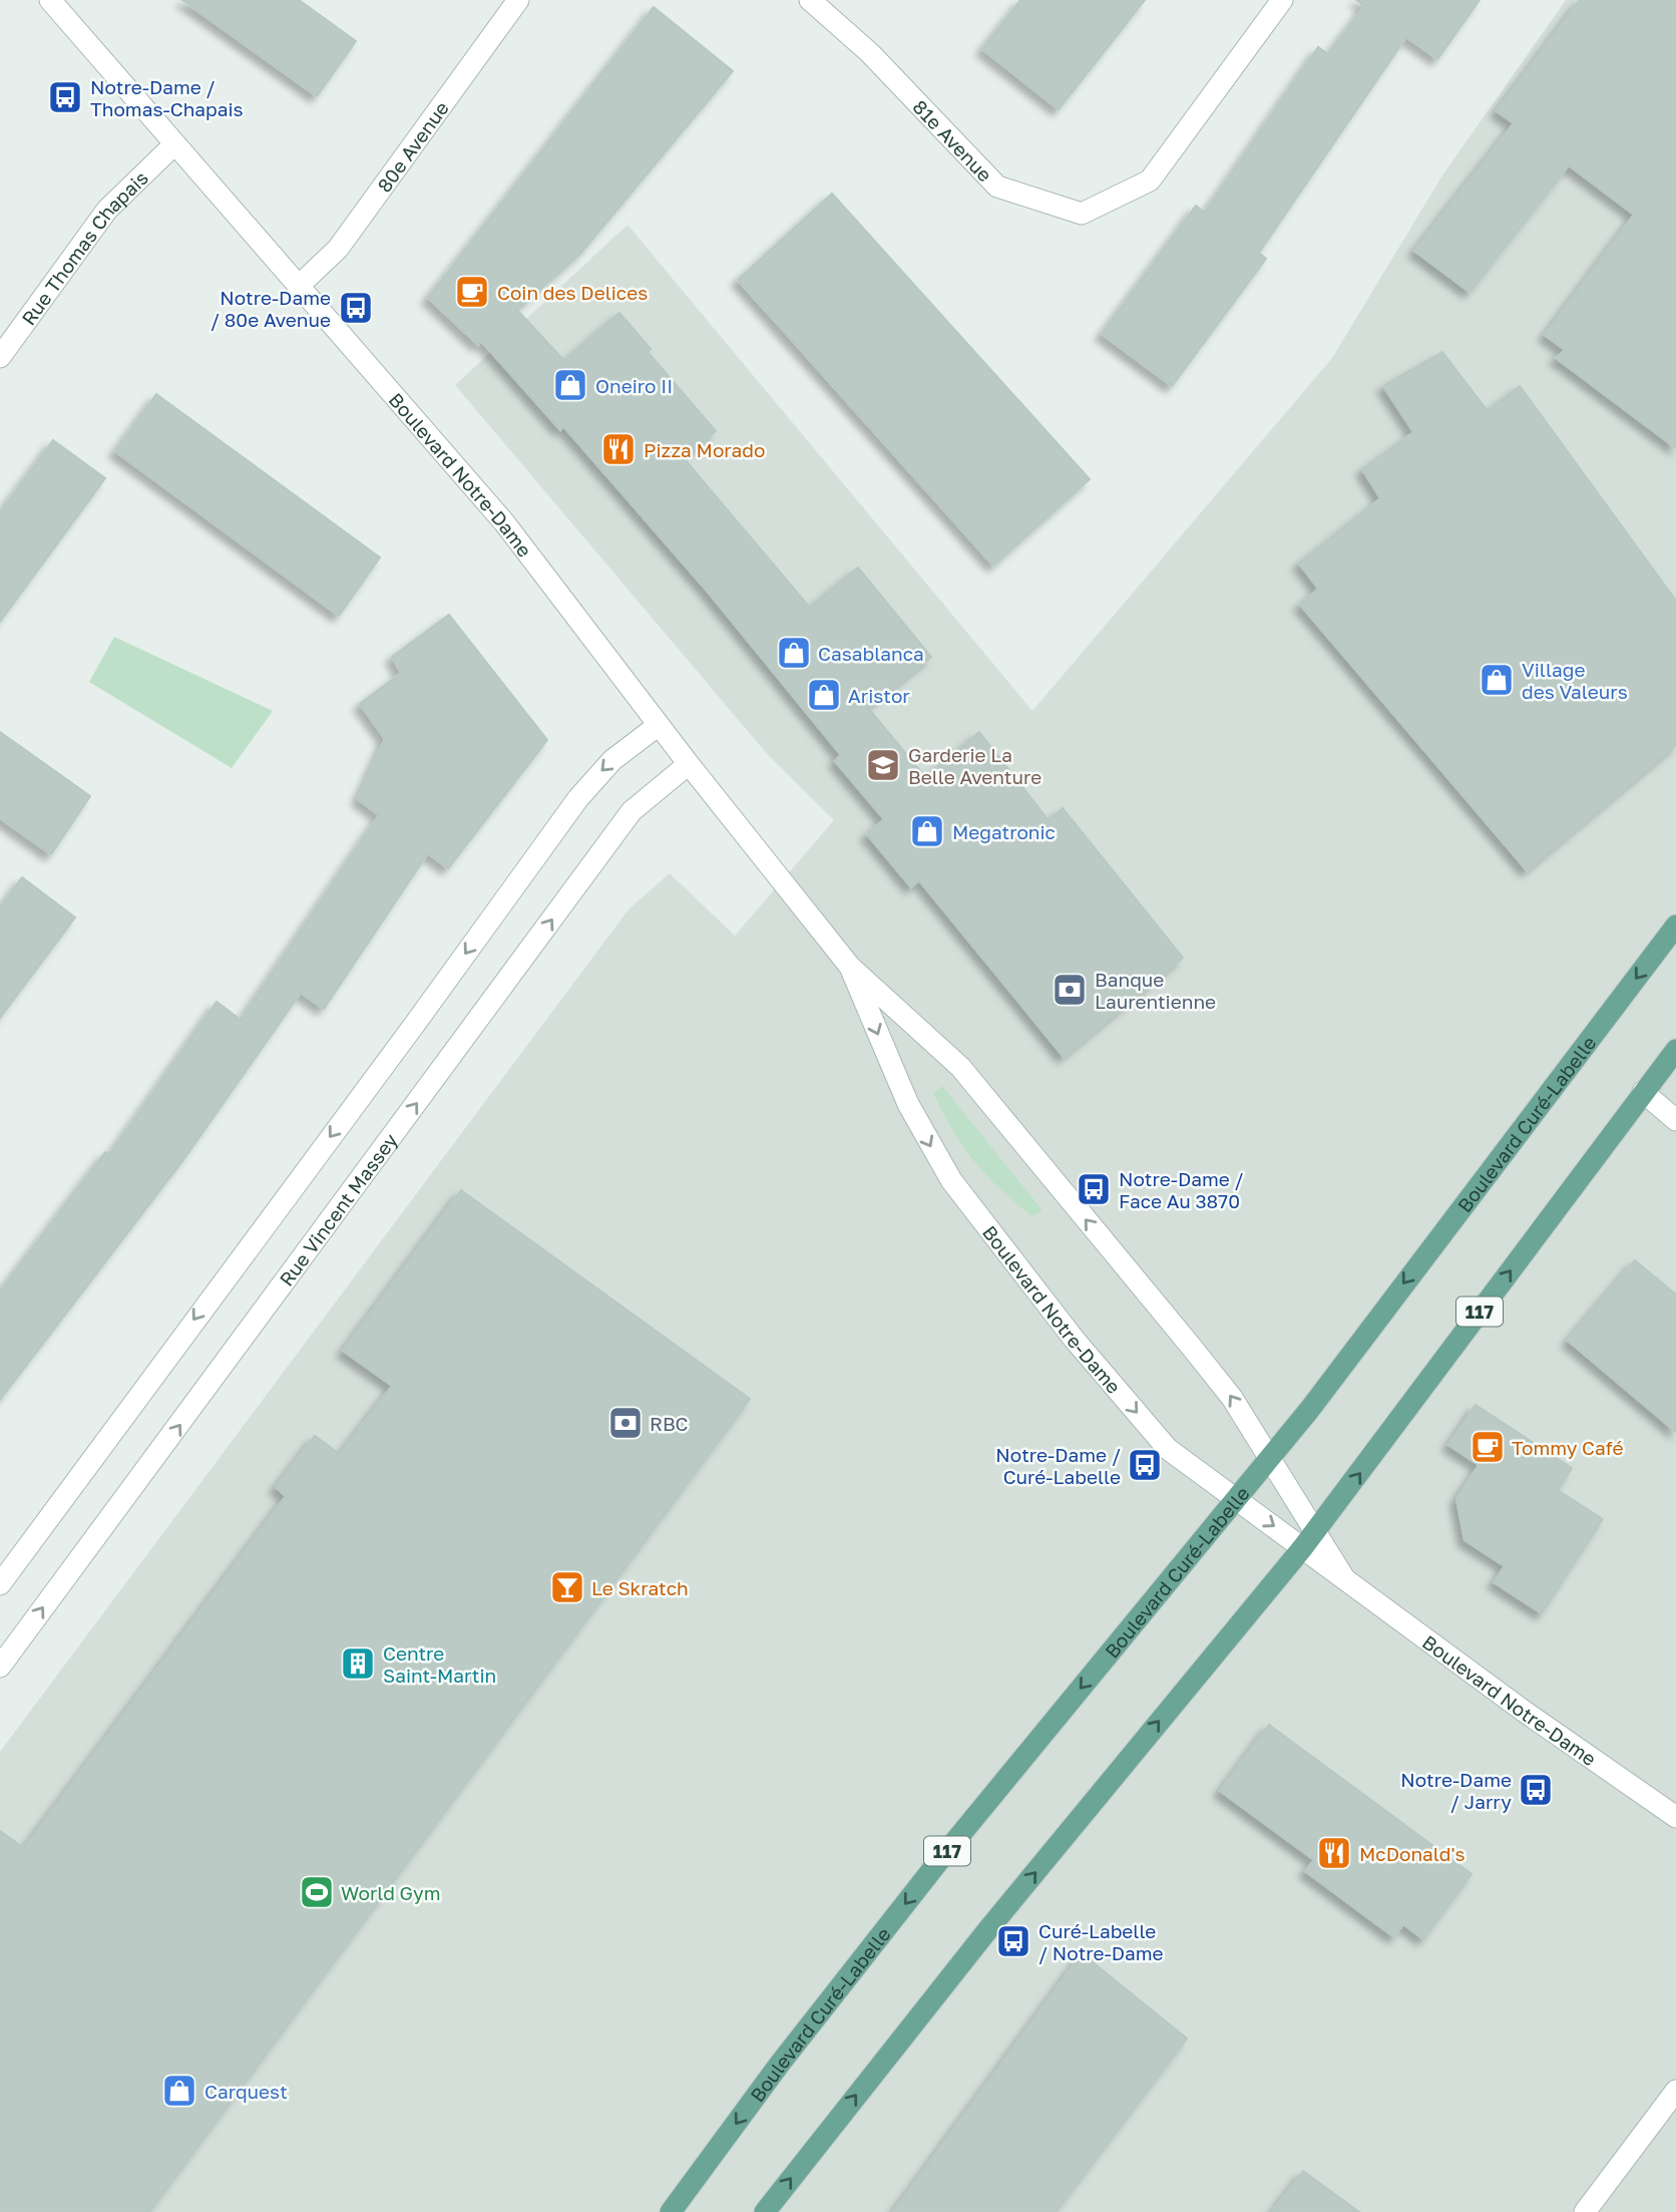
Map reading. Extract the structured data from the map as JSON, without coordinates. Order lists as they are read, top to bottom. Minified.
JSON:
{"streets":{"main road":["Boulevard Curé-Labelle","117"],"street":["81e Avenue","80e Avenue","Rue Thomas Chapais","Boulevard Notre-Dame","Rue Vincent Massey"]},"crossings":[["80e Avenue","Boulevard Notre-Dame"],["Rue Thomas Chapais","Boulevard Notre-Dame"],["Boulevard Notre-Dame","Boulevard Curé-Labelle"],["Boulevard Notre-Dame","Rue Vincent Massey"],["Boulevard Notre-Dame","117"]],"places":{"bus stop":["Notre-Dame / Thomas-Chapais","Notre-Dame / 80e Avenue","Notre-Dame / Face Au 3870","Notre-Dame / Curé-Labelle","Notre-Dame / Jarry","Curé-Labelle / Notre-Dame"],"cafe":["Coin des Delices","Tommy Café"],"shop":["Oneiro II","Casablanca","Village des Valeurs","Aristor","Megatronic","Carquest"],"restaurant":["Pizza Morado","McDonald's"],"school or university":["Garderie La Belle Aventure"],"bank":["Banque Laurentienne","RBC"],"bar":["Le Skratch"],"building":["Centre Saint-Martin"],"sports":["World Gym"]}}
